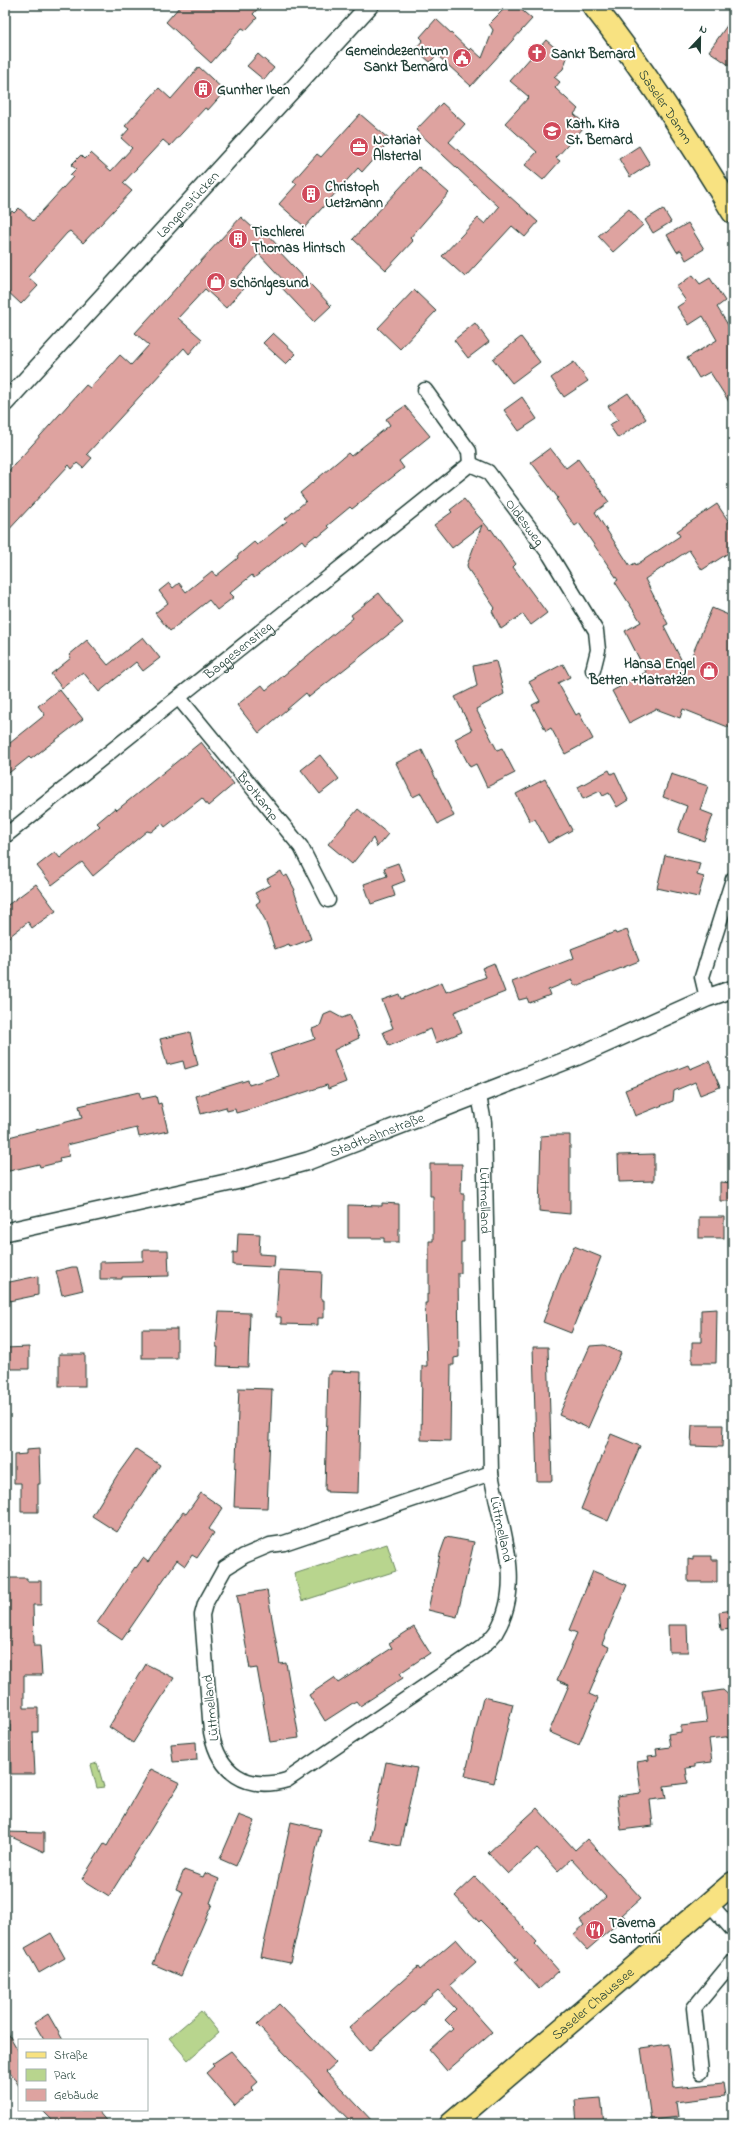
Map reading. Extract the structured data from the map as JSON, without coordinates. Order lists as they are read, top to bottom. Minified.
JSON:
{"streets":{"main road":["Saseler Damm","Saseler Chaussee"],"street":["Langenstücken","Oldesweg","Baggesenstieg","Brotkamp","Stadtbahnstraße","Lüttmelland"]},"crossings":[["Oldesweg","Baggesenstieg"],["Baggesenstieg","Brotkamp"],["Stadtbahnstraße","Lüttmelland"]],"places":{"church":["Sankt Bernard"],"public building":["Gemeindezentrum Sankt Bernard"],"building":["Gunther Iben","Christoph Uetzmann","Tischlerei Thomas Hintsch"],"school or university":["Kath. Kita St. Bernard"],"office":["Notariat Alstertal"],"shop":["schön!gesund","Hansa Engel Betten +Matratzen"],"restaurant":["Taverna Santorini"]},"legend":["Straße","Park","Gebäude"],"north":"top"}
